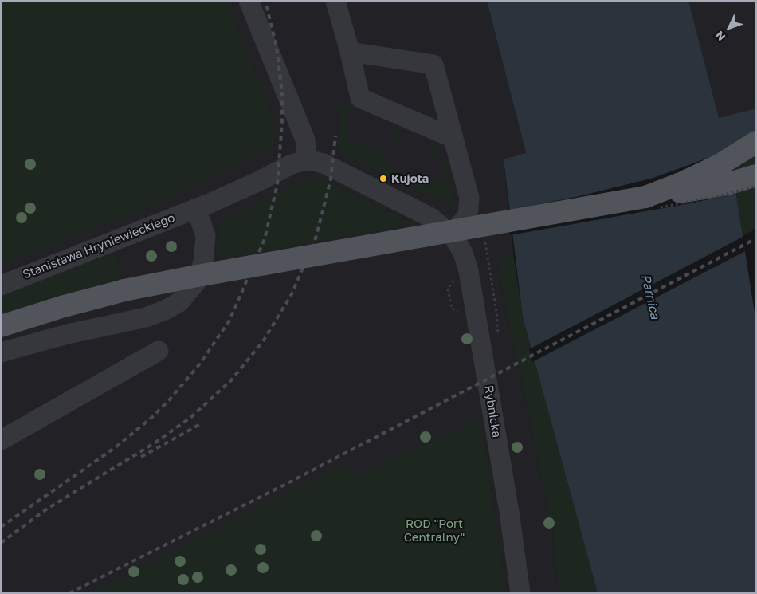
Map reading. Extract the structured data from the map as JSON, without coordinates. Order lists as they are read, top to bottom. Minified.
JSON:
{"streets":{"street":["Stanisława Hryniewieckiego","Rybnicka"]},"crossings":[["Stanisława Hryniewieckiego","Rybnicka"]],"water":["Parnica"],"parks":["ROD \"Port Centralny\""],"places":["Kujota"],"north":"bottom left"}
